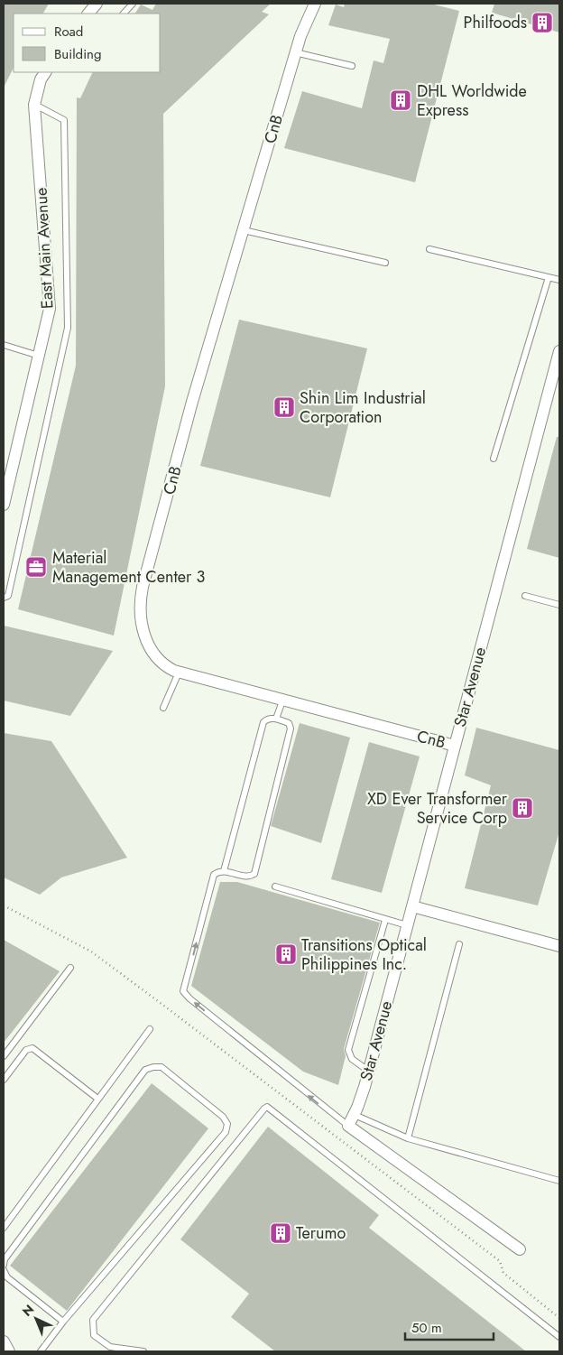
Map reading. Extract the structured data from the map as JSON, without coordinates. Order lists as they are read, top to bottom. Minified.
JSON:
{"streets":{"street":["CnB","East Main Avenue","Star Avenue"]},"crossings":[["CnB","Star Avenue"]],"places":{"building":["Philfoods","DHL Worldwide Express","Shin Lim Industrial Corporation","XD Ever Transformer Service Corp","Transitions Optical Philippines Inc.","Terumo"],"office":["Material Management Center 3"]},"legend":["Road","Building"],"scale_bar":"50 m","north":"top left"}
